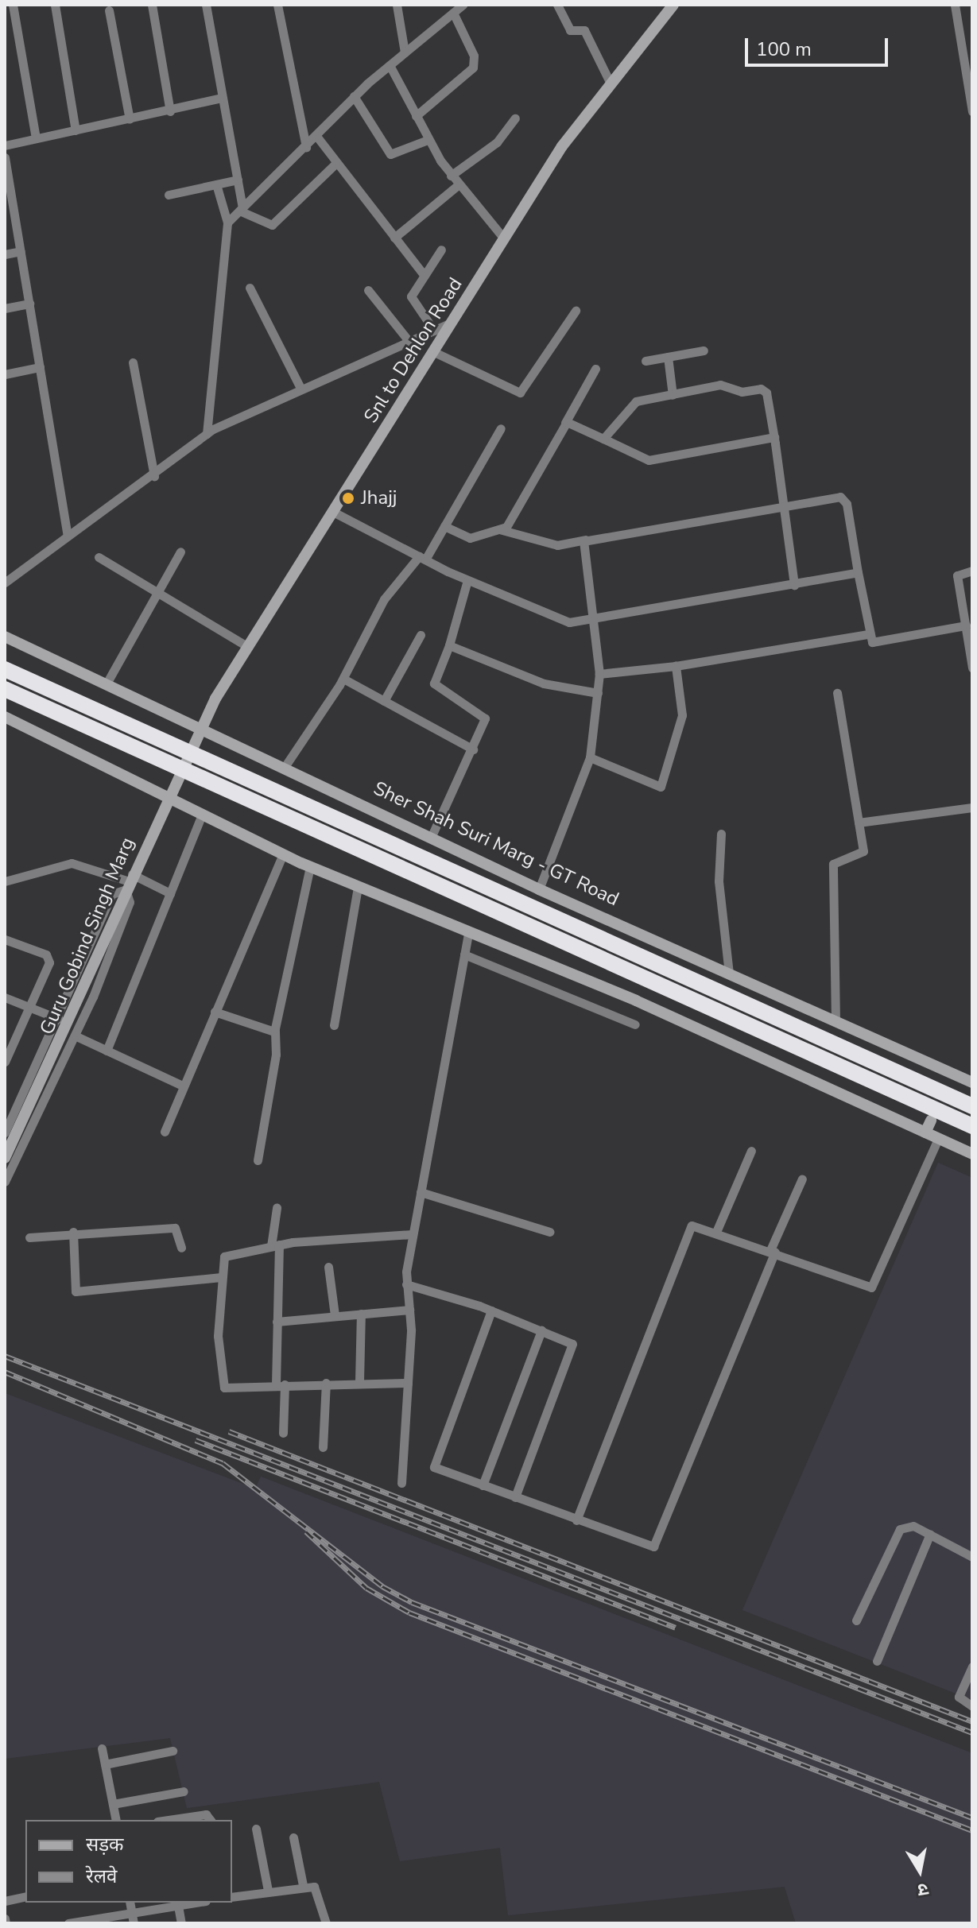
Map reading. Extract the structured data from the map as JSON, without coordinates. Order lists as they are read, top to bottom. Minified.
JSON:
{"streets":{"street":["Snl to Dehlon Road","Sher Shah Suri Marg - GT Road","Guru Gobind Singh Marg"]},"crossings":[["Snl to Dehlon Road","Sher Shah Suri Marg - GT Road"],["Snl to Dehlon Road","Guru Gobind Singh Marg"],["Sher Shah Suri Marg - GT Road","Guru Gobind Singh Marg"]],"places":["Jhajj"],"legend":["सड़क","रेलवे"],"scale_bar":"100 m","north":"bottom"}
